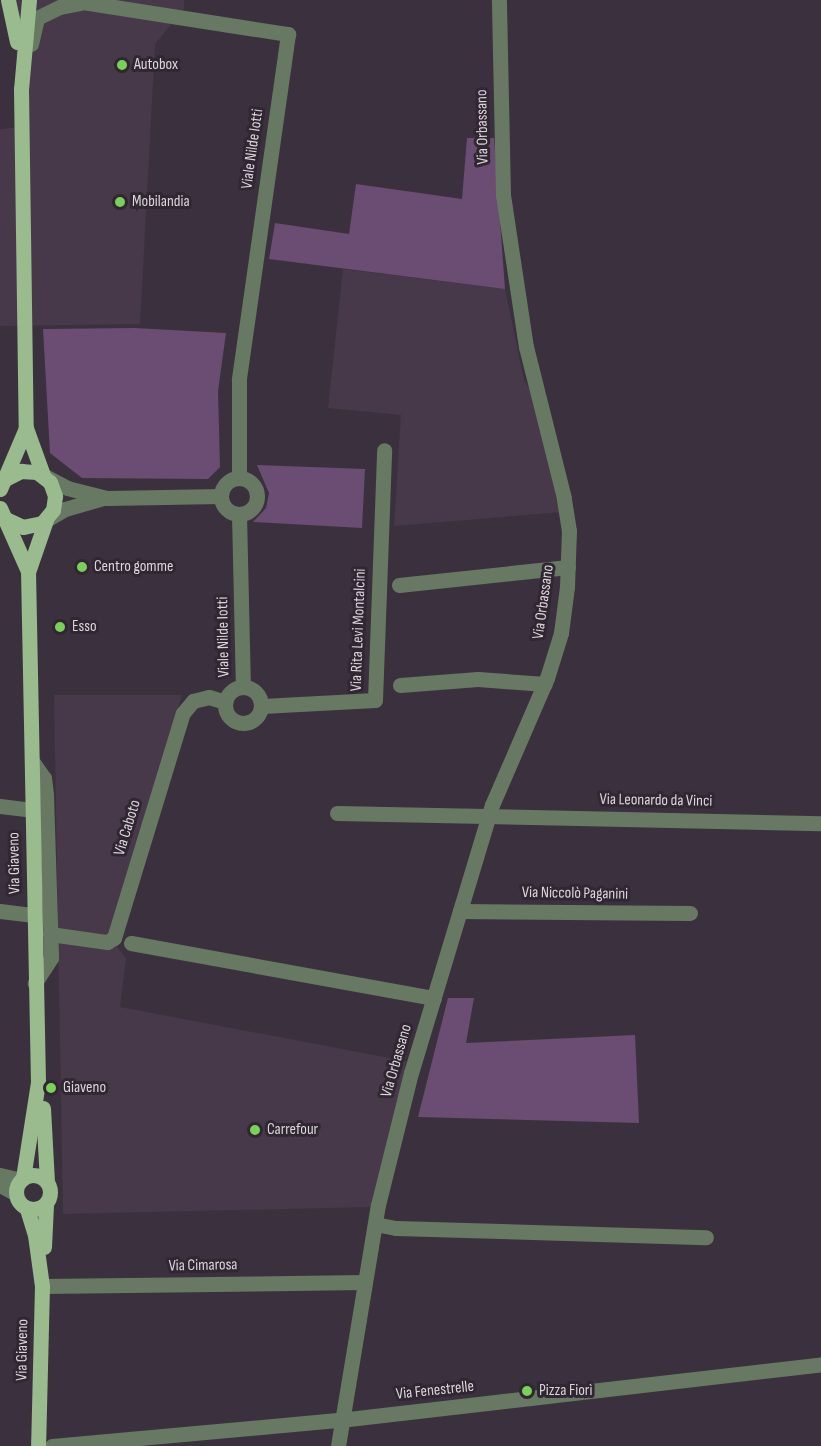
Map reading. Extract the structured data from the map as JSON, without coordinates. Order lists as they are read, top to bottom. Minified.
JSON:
{"streets":{"main road":["Via Giaveno"],"street":["Via Orbassano","Viale Nilde Iotti","Via Rita Levi Montalcini","Via Leonardo da Vinci","Via Caboto","Via Niccolò Paganini","Via Cimarosa","Via Fenestrelle"]},"crossings":[["Via Orbassano","Via Leonardo da Vinci"],["Via Orbassano","Via Niccolò Paganini"],["Via Orbassano","Via Cimarosa"],["Via Orbassano","Via Fenestrelle"],["Viale Nilde Iotti","Via Rita Levi Montalcini"],["Viale Nilde Iotti","Via Caboto"],["Viale Nilde Iotti","Via Giaveno"],["Via Rita Levi Montalcini","Via Caboto"],["Via Giaveno","Via Cimarosa"]],"places":["Autobox","Mobilandia","Centro gomme","Esso","Giaveno","Carrefour","Pizza Fiorì"]}
